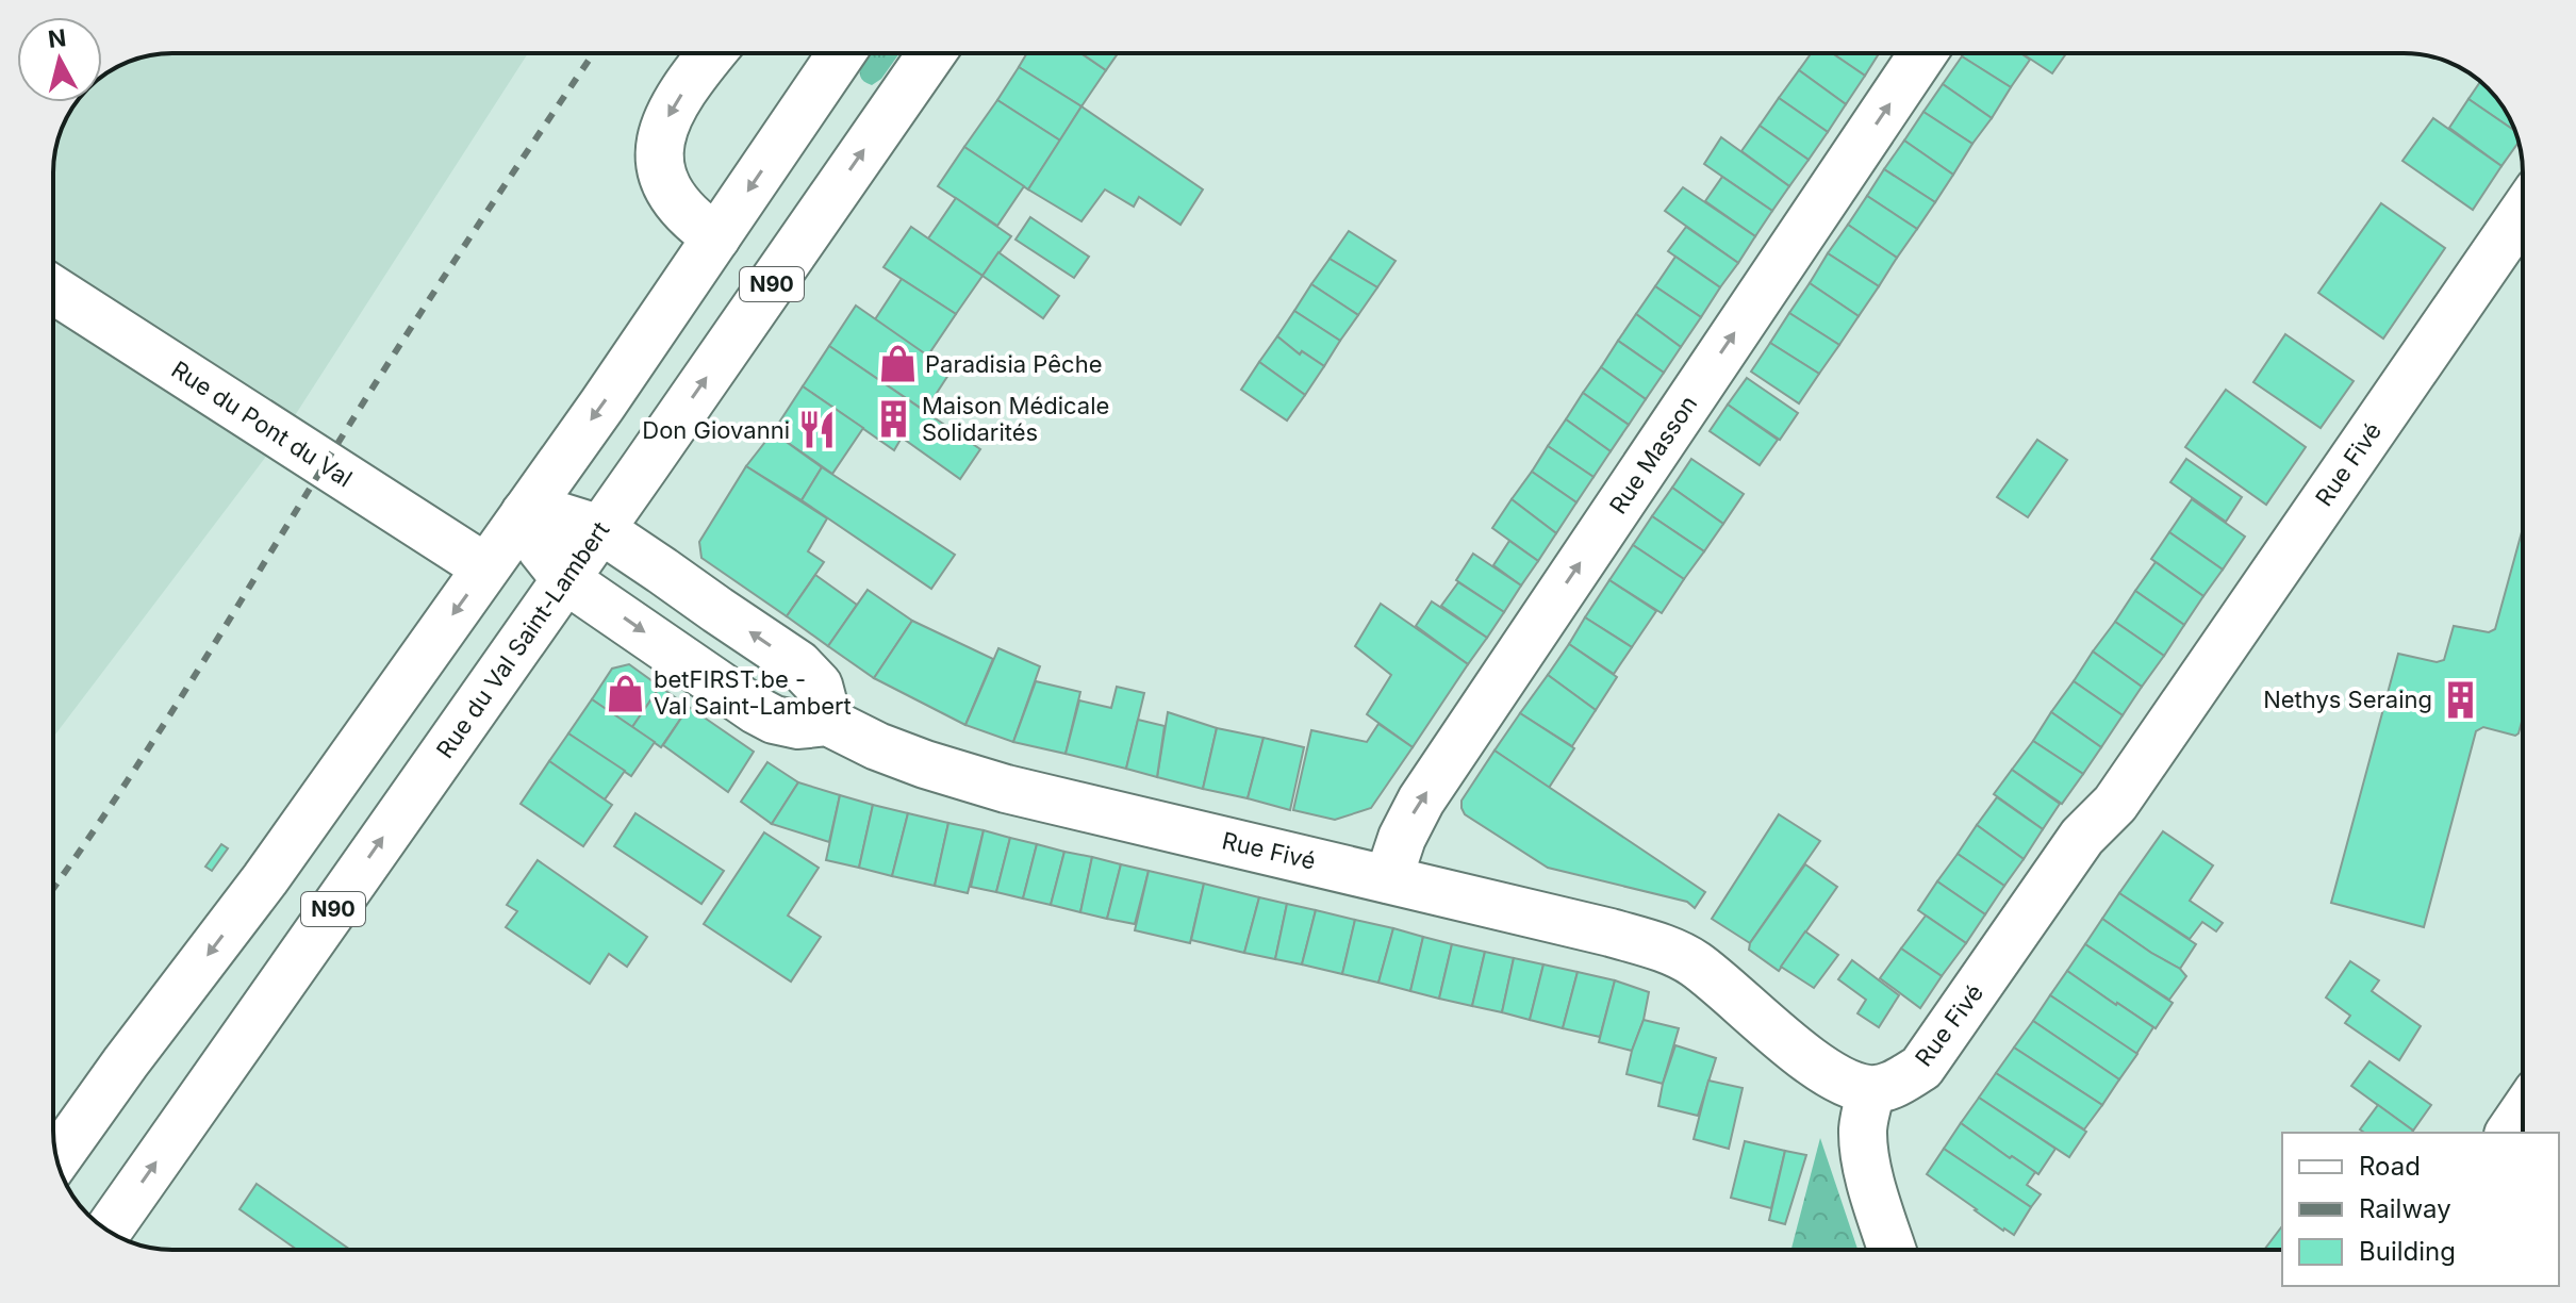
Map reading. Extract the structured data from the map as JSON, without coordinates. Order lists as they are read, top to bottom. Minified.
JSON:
{"streets":{"street":["N90","Rue du Pont du Val","Rue Masson","Rue Fivé","Rue du Val Saint-Lambert"]},"crossings":[["Rue Masson","Rue Fivé"],["Rue Fivé","Rue du Val Saint-Lambert"]],"one_way":["Rue Masson"],"places":{"shop":["Paradisia Pêche","betFIRST.be - Val Saint-Lambert"],"building":["Maison Médicale Solidarités","Nethys Seraing"],"restaurant":["Don Giovanni"]},"legend":["Road","Railway","Building"],"north":"top"}
